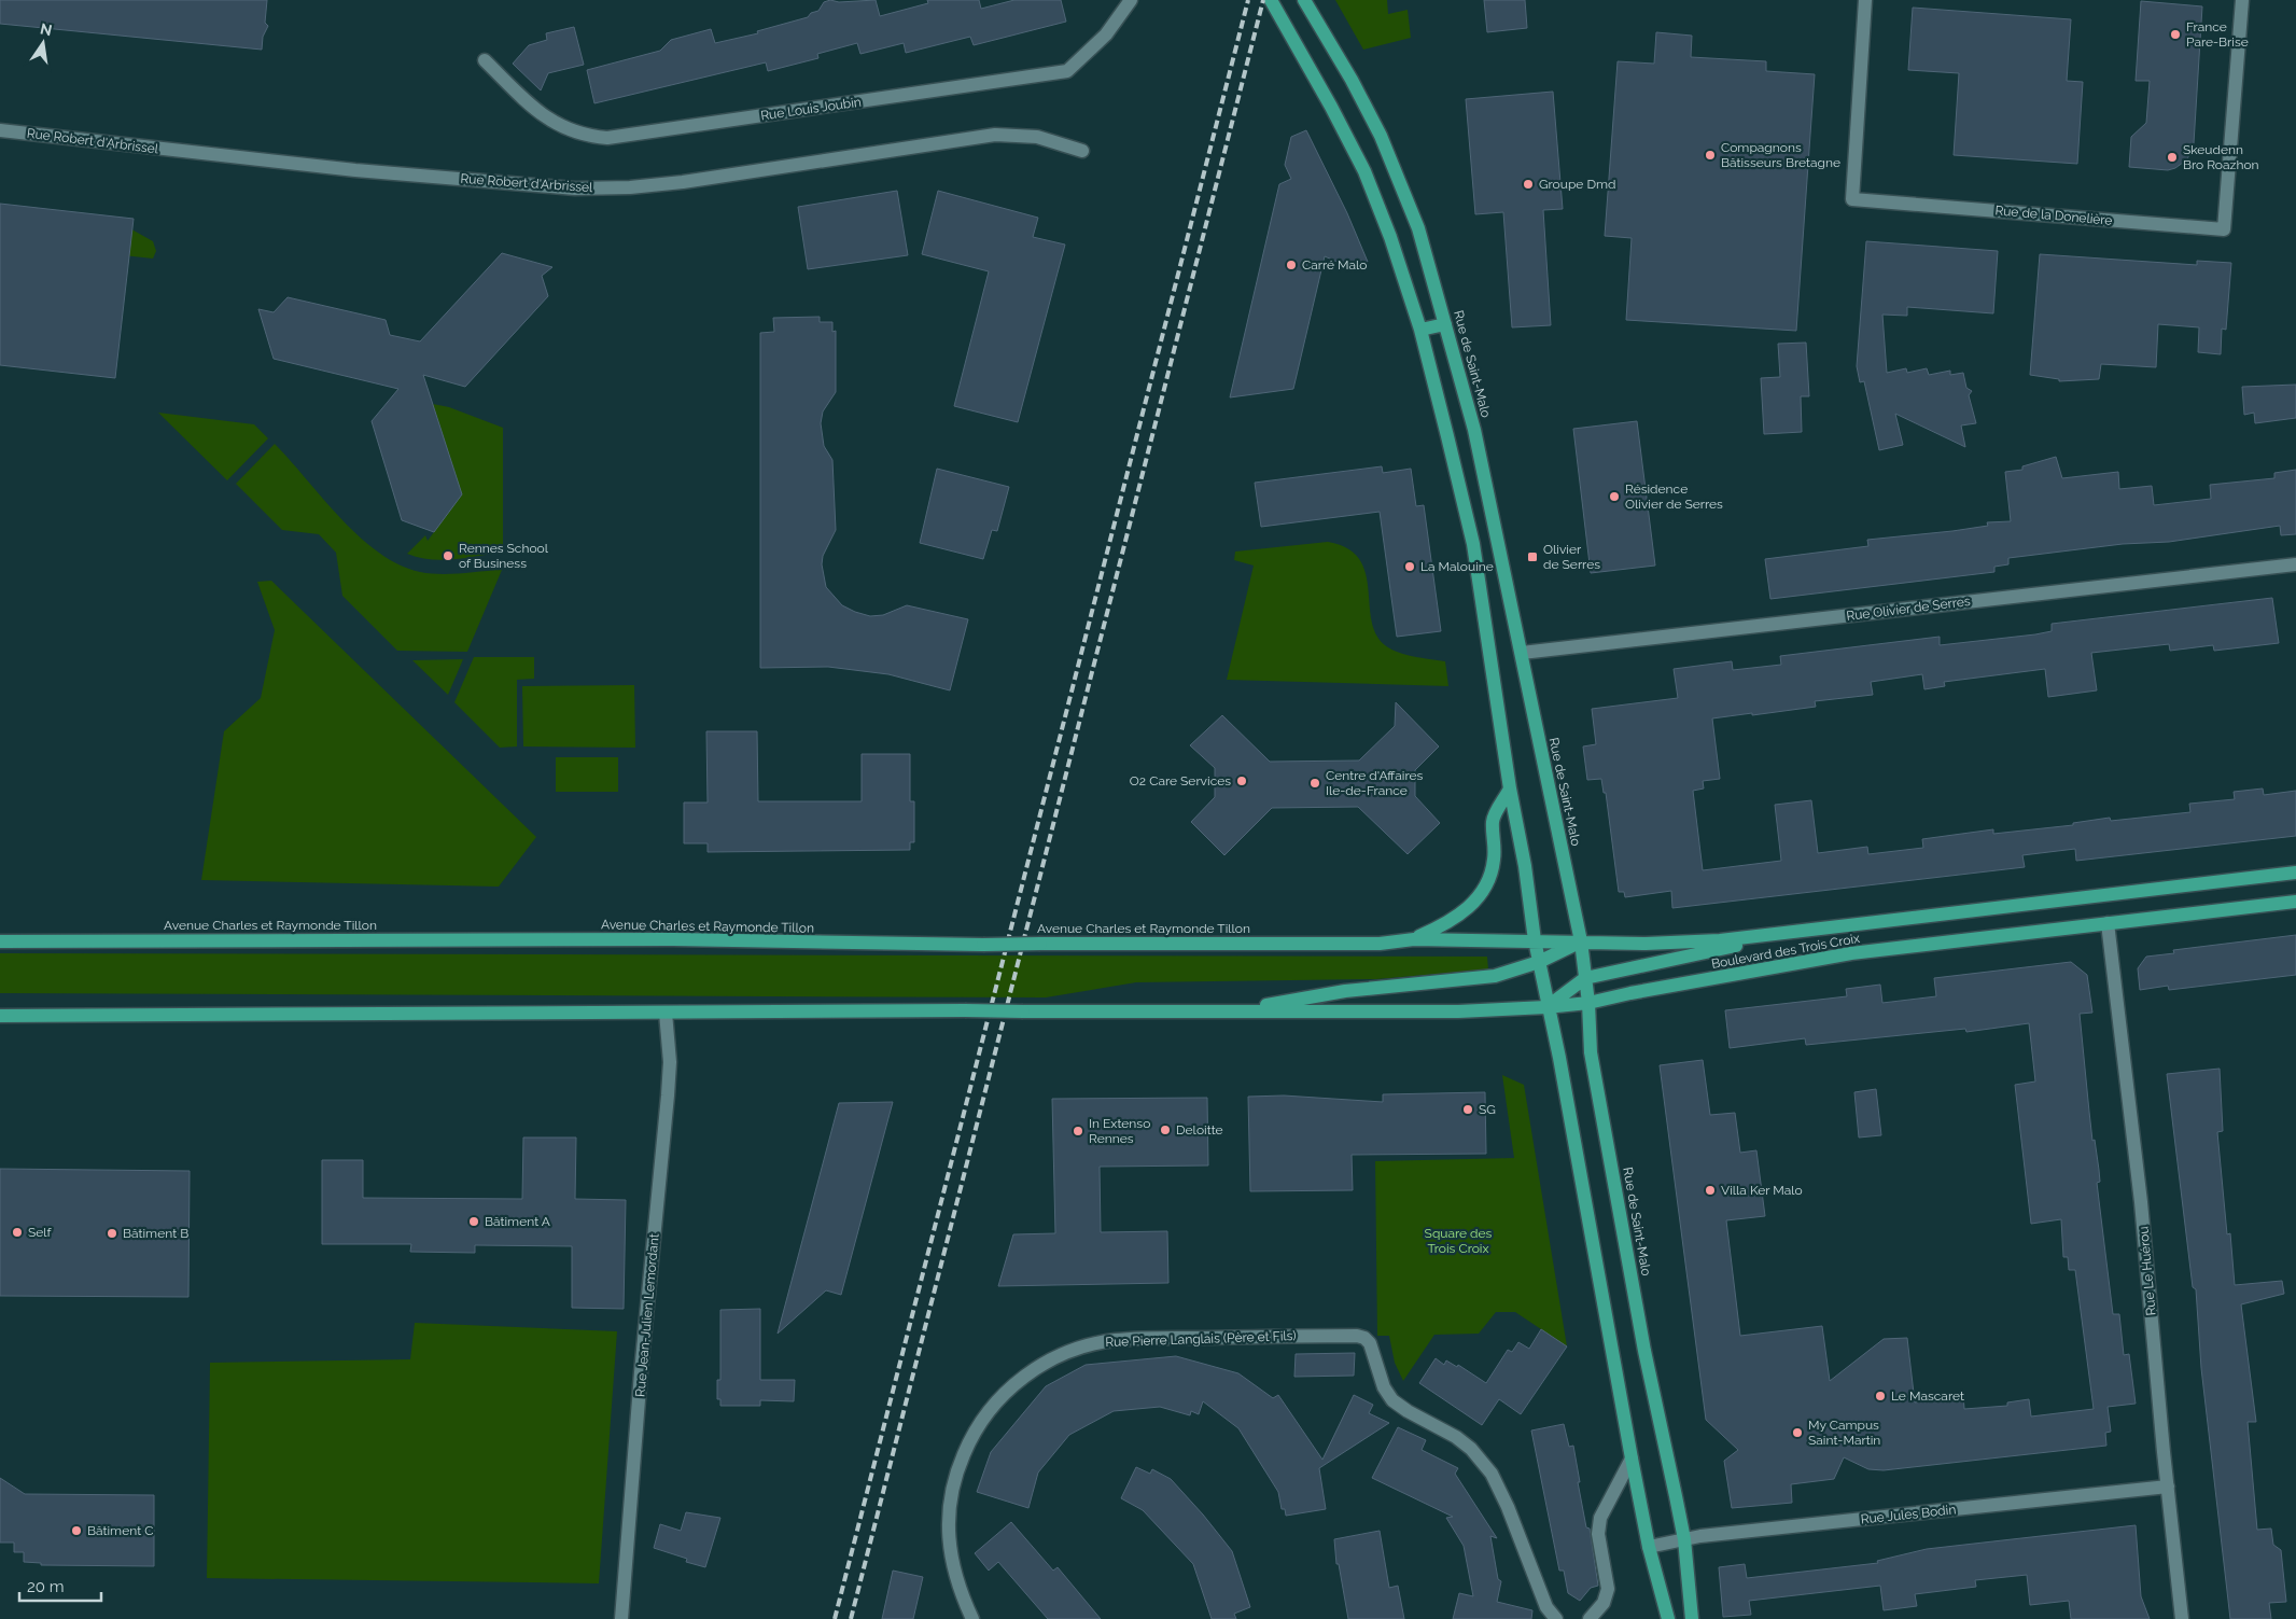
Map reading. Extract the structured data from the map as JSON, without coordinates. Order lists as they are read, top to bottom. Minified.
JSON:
{"streets":{"main road":["Rue de Saint-Malo","Avenue Charles et Raymonde Tillon","Boulevard des Trois Croix"],"street":["Rue Louis Joubin","Rue Robert d'Arbrissel","Rue de la Donelière","Rue Olivier de Serres","Rue Le Huérou","Rue Jean-Julien Lemordant","Rue Pierre Langlais (Père et Fils)","Rue Jules Bodin"]},"crossings":[["Rue de Saint-Malo","Rue Olivier de Serres"],["Rue de Saint-Malo","Avenue Charles et Raymonde Tillon"],["Rue de Saint-Malo","Boulevard des Trois Croix"],["Rue de Saint-Malo","Rue Jules Bodin"],["Avenue Charles et Raymonde Tillon","Boulevard des Trois Croix"],["Boulevard des Trois Croix","Rue Le Huérou"],["Rue Le Huérou","Rue Jules Bodin"]],"parks":["Square des Trois Croix"],"places":{"other":["France Pare-Brise","Compagnons Bâtisseurs Bretagne","Skeudenn Bro Roazhon","Groupe Dmd","Carré Malo","Résidence Olivier de Serres","Rennes School of Business","La Malouine","O2 Care Services","Centre d'Affaires Ile-de-France","SG","Deloitte","In Extenso Rennes","Villa Ker Malo","Bâtiment A","Self","Bâtiment B","Le Mascaret","My Campus Saint-Martin","Bâtiment C"],"transit":["Olivier de Serres"]},"scale_bar":"20 m","north":"top"}
